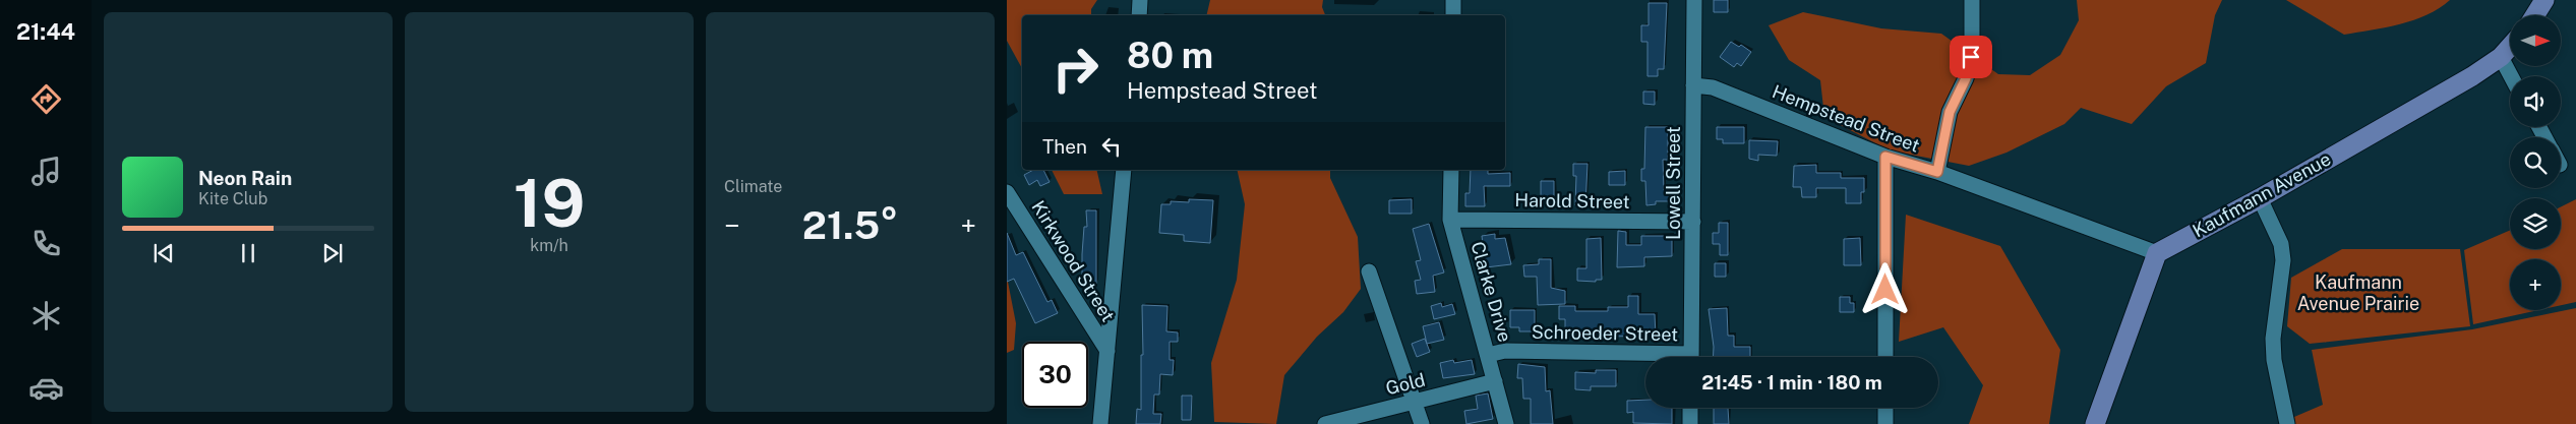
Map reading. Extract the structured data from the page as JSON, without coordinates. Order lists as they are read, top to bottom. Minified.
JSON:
{"streets":{"main road":["Kaufmann Avenue"],"street":["Hempstead Street","Lowell Street","Harold Street","Kirkwood Street","Clarke Drive","Schroeder Street","Gold"]},"crossings":[["Hempstead Street","Lowell Street"],["Hempstead Street","Kaufmann Avenue"],["Lowell Street","Harold Street"],["Harold Street","Clarke Drive"],["Clarke Drive","Schroeder Street"],["Clarke Drive","Gold"]],"parks":["Kaufmann Avenue Prairie"],"north":"right","page":{"tabs":"21:44","tile":[["19","km/h"],"Climate"],"map_buttons":"+","turn":["80 m","Hempstead Street"],"then":"Then","song":["Neon Rain","Kite Club"],"heat":["−","21.5°","+"],"limit":"30","trip":"21:45 · 1 min · 180 m"}}
